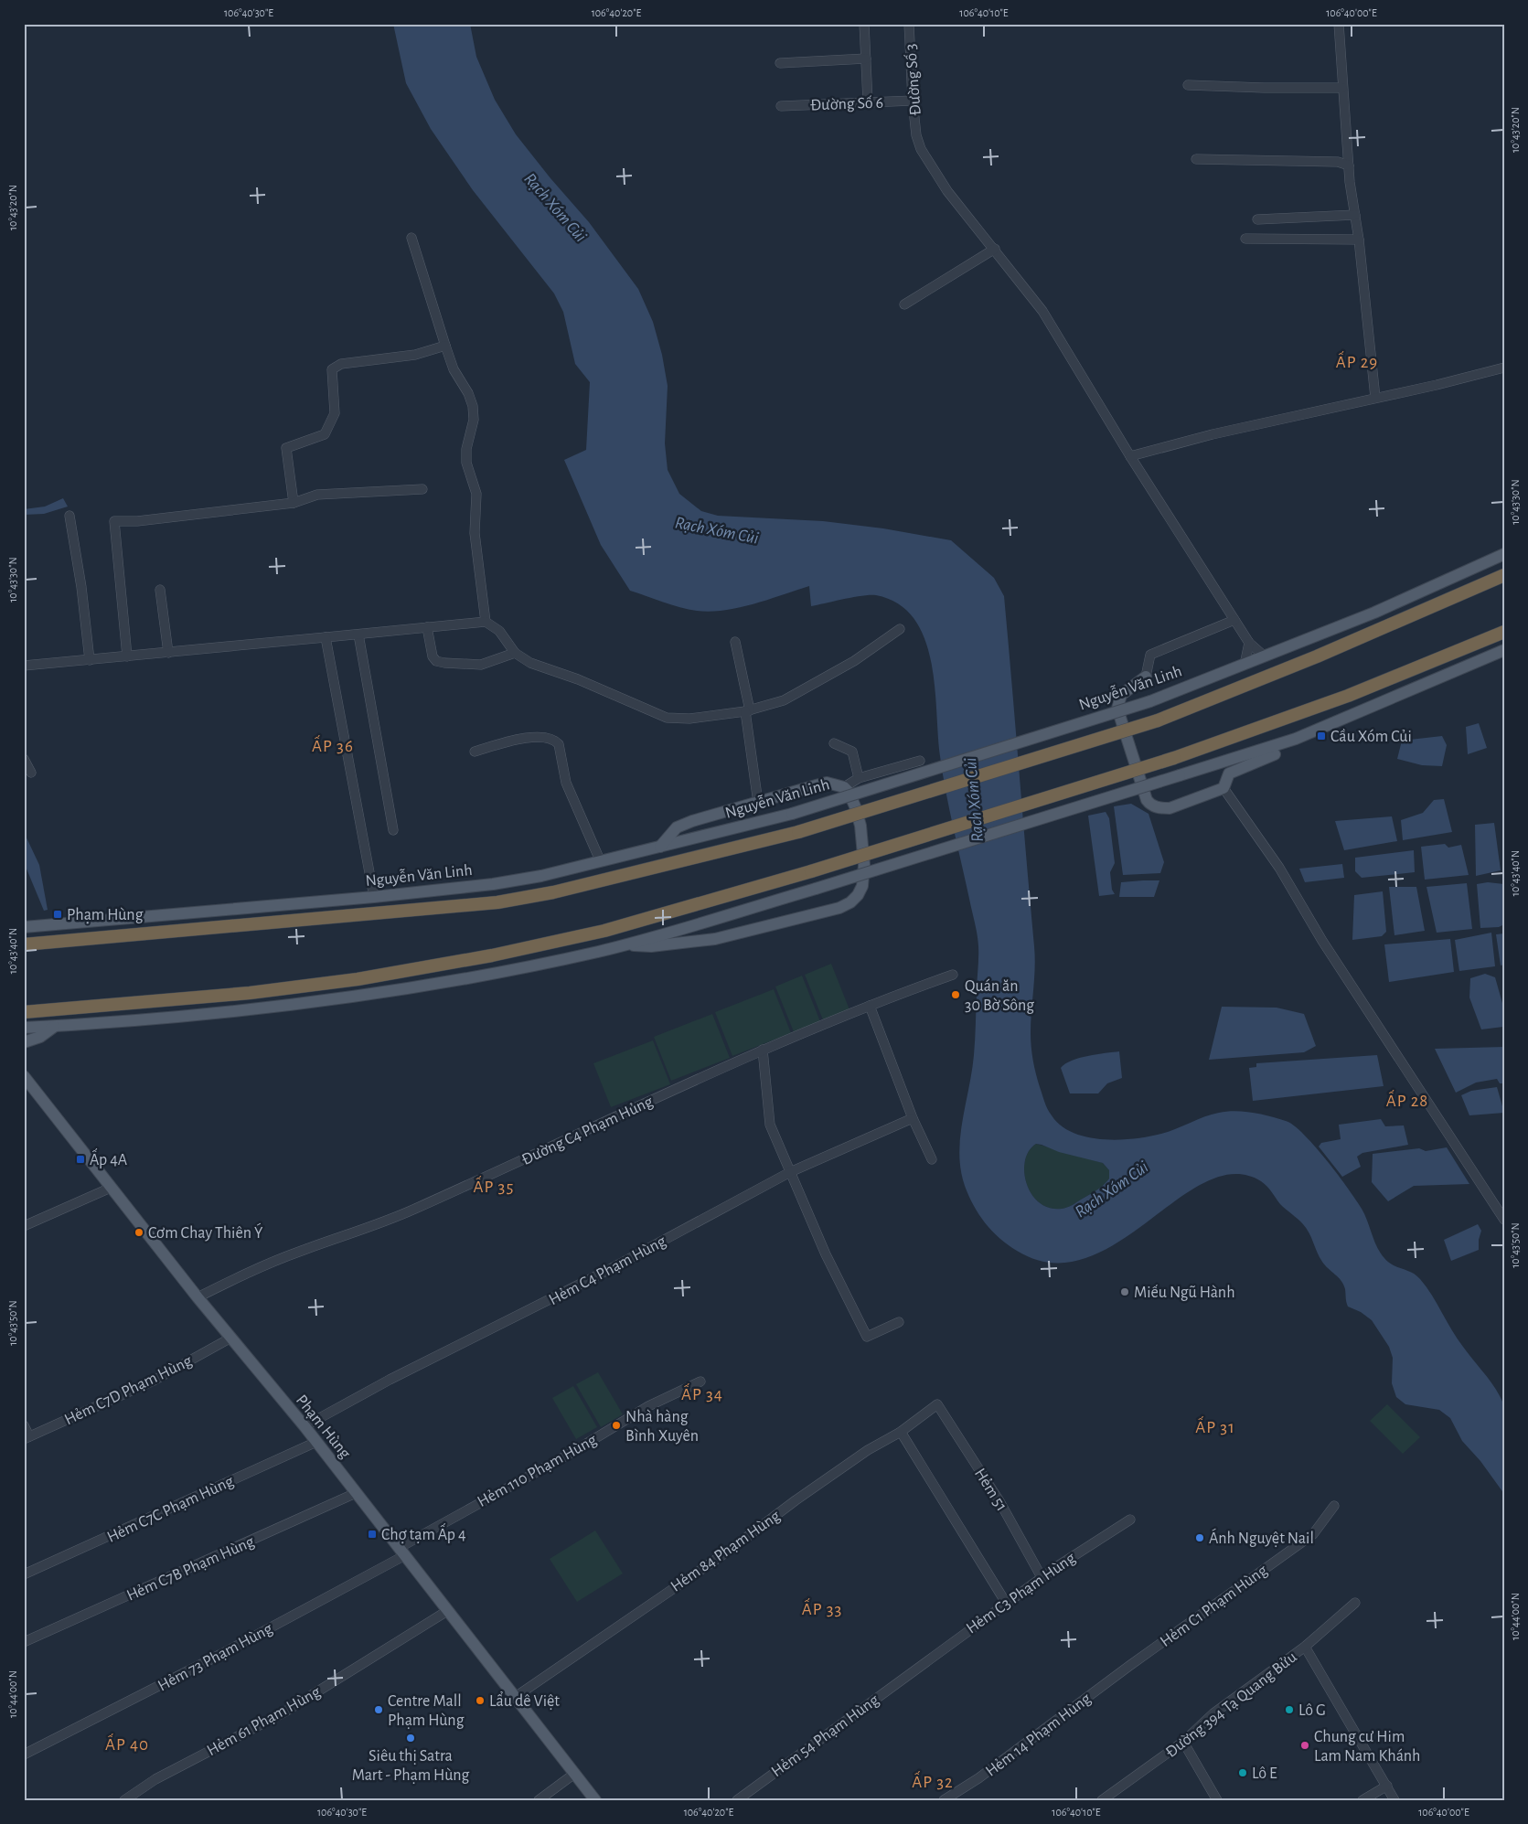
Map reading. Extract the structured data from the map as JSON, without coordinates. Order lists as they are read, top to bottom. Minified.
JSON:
{"streets":{"main road":["Nguyễn Văn Linh","Phạm Hùng"],"street":["Đường Số 3","Đường Số 6","Đường C4 Phạm Hủng","Hẻm C4 Phạm Hùng","Hẻm C7D Phạm Hùng","Hẻm 110 Phạm Hùng","Hẻm 51","Hẻm C7C Phạm Hùng","Hẻm 84 Phạm Hùng","Hẻm C7B Phạm Hùng","Hẻm C3 Phạm Hùng","Hẻm C1 Phạm Hùng","Hẻm 73 Phạm Hùng","Đường 394 Tạ Quang Bửu","Hẻm 61 Phạm Hùng","Hẻm 14 Phạm Hùng","Hẻm 54 Phạm Hùng"]},"crossings":[["Đường Số 3","Đường Số 6"],["Đường Số 3","Nguyễn Văn Linh"],["Đường C4 Phạm Hủng","Phạm Hùng"],["Hẻm C4 Phạm Hùng","Phạm Hùng"],["Hẻm C7D Phạm Hùng","Phạm Hùng"],["Phạm Hùng","Hẻm 110 Phạm Hùng"],["Phạm Hùng","Hẻm C7C Phạm Hùng"],["Phạm Hùng","Hẻm 84 Phạm Hùng"],["Phạm Hùng","Hẻm C7B Phạm Hùng"],["Phạm Hùng","Hẻm 73 Phạm Hùng"],["Phạm Hùng","Hẻm 61 Phạm Hùng"],["Hẻm 110 Phạm Hùng","Hẻm 73 Phạm Hùng"],["Hẻm 51","Hẻm 84 Phạm Hùng"],["Hẻm 51","Hẻm C3 Phạm Hùng"],["Hẻm C3 Phạm Hùng","Hẻm 54 Phạm Hùng"],["Hẻm C1 Phạm Hùng","Hẻm 14 Phạm Hùng"]],"districts":["ẤP 29","ẤP 36","ẤP 28","ẤP 35","ẤP 34","ẤP 31","ẤP 33","ẤP 40","ẤP 32"],"water":["Rạch Xóm Củi"],"places":{"transit":["Cầu Xóm Củi","Phạm Hùng","Ấp 4A","Chợ tạm Ấp 4"],"other":["Quán ăn 30 Bờ Sông","Cơm Chay Thiên Ý","Miếu Ngũ Hành","Nhà hàng Bình Xuyên","Ánh Nguyệt Nail","Lẩu dê Việt","Centre Mall Phạm Hùng","Lô G","Siêu thị Satra Mart - Phạm Hùng","Chung cư Him Lam Nam Khánh","Lô E"]},"coordinates":["106°40'30\"E","106°40'20\"E","106°40'10\"E","106°40'00\"E","10°43'20\"N","10°43'30\"N","10°43'40\"N","10°43'50\"N","10°44'00\"N"]}
